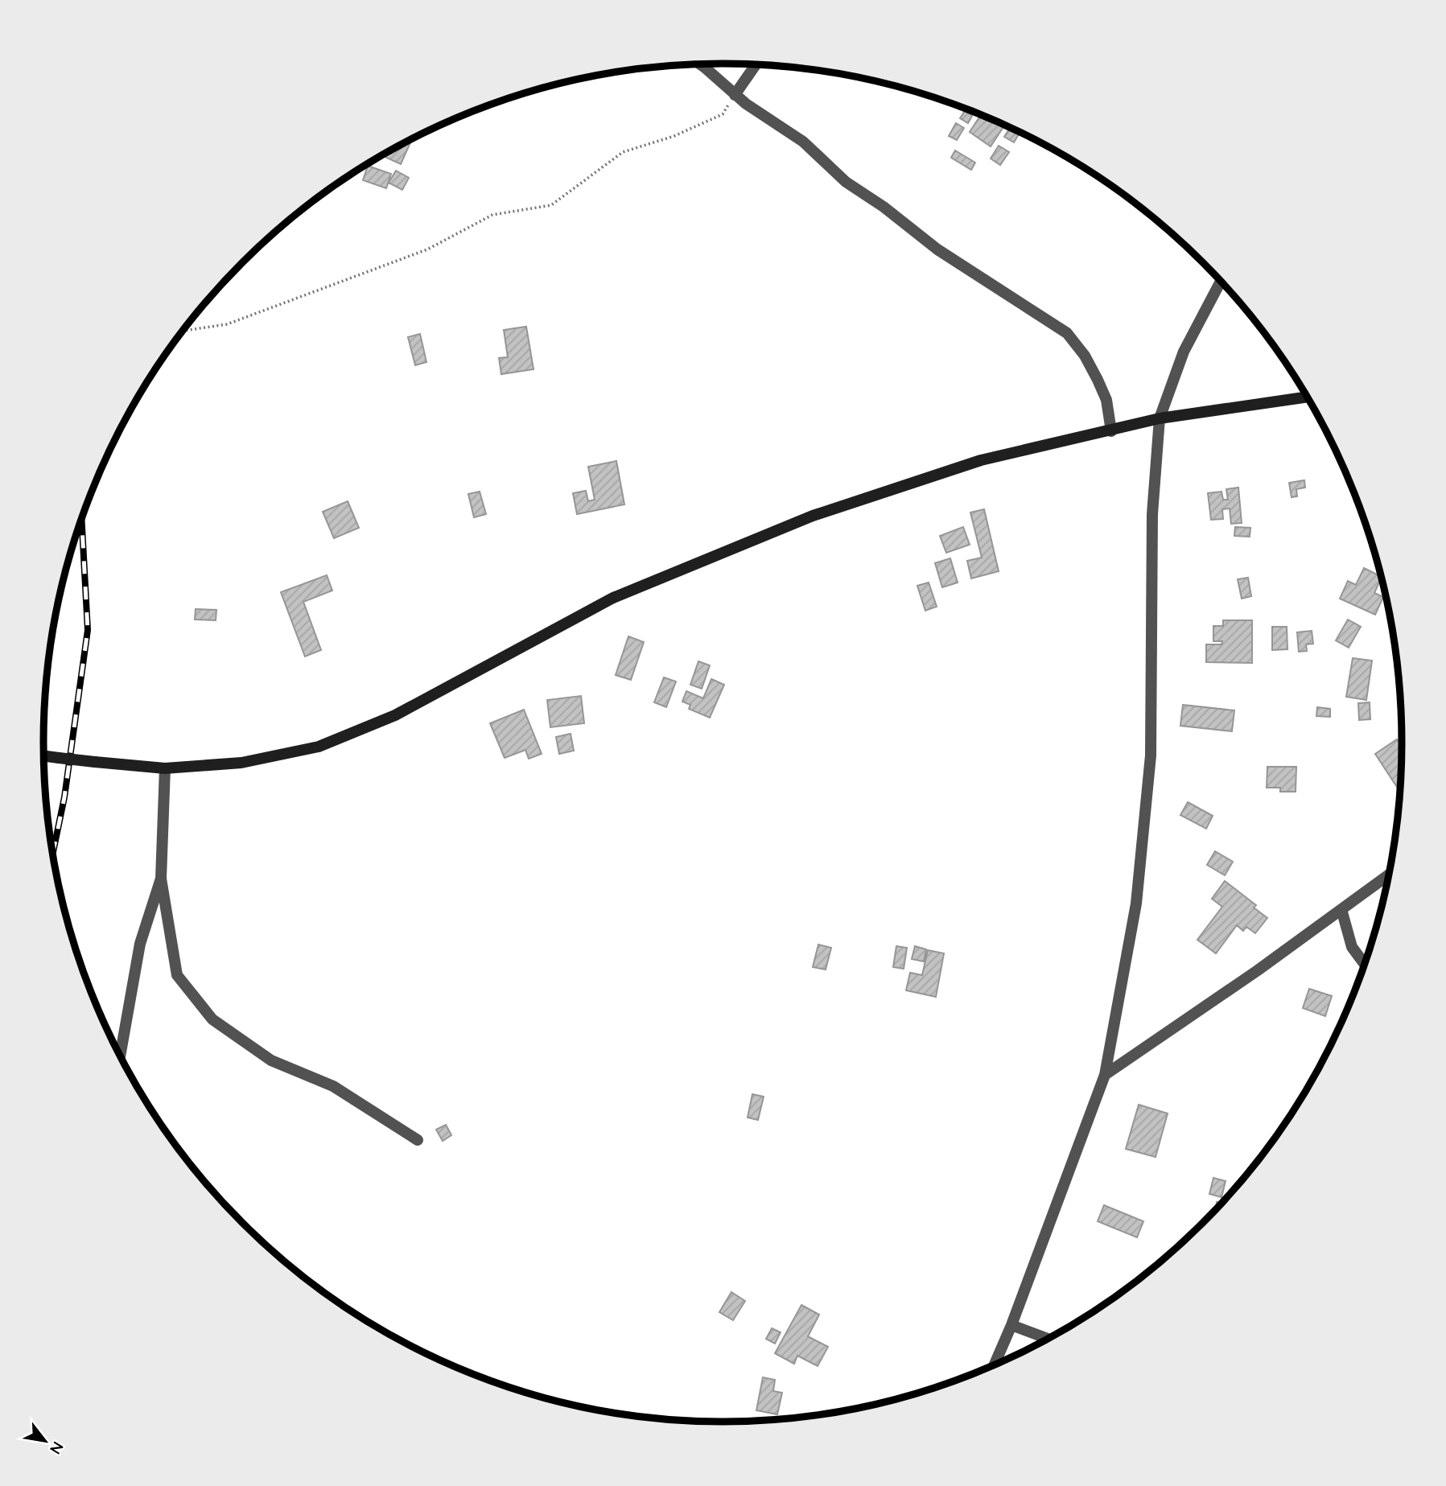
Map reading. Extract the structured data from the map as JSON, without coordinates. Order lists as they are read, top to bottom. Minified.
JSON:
{"north":"bottom right"}
